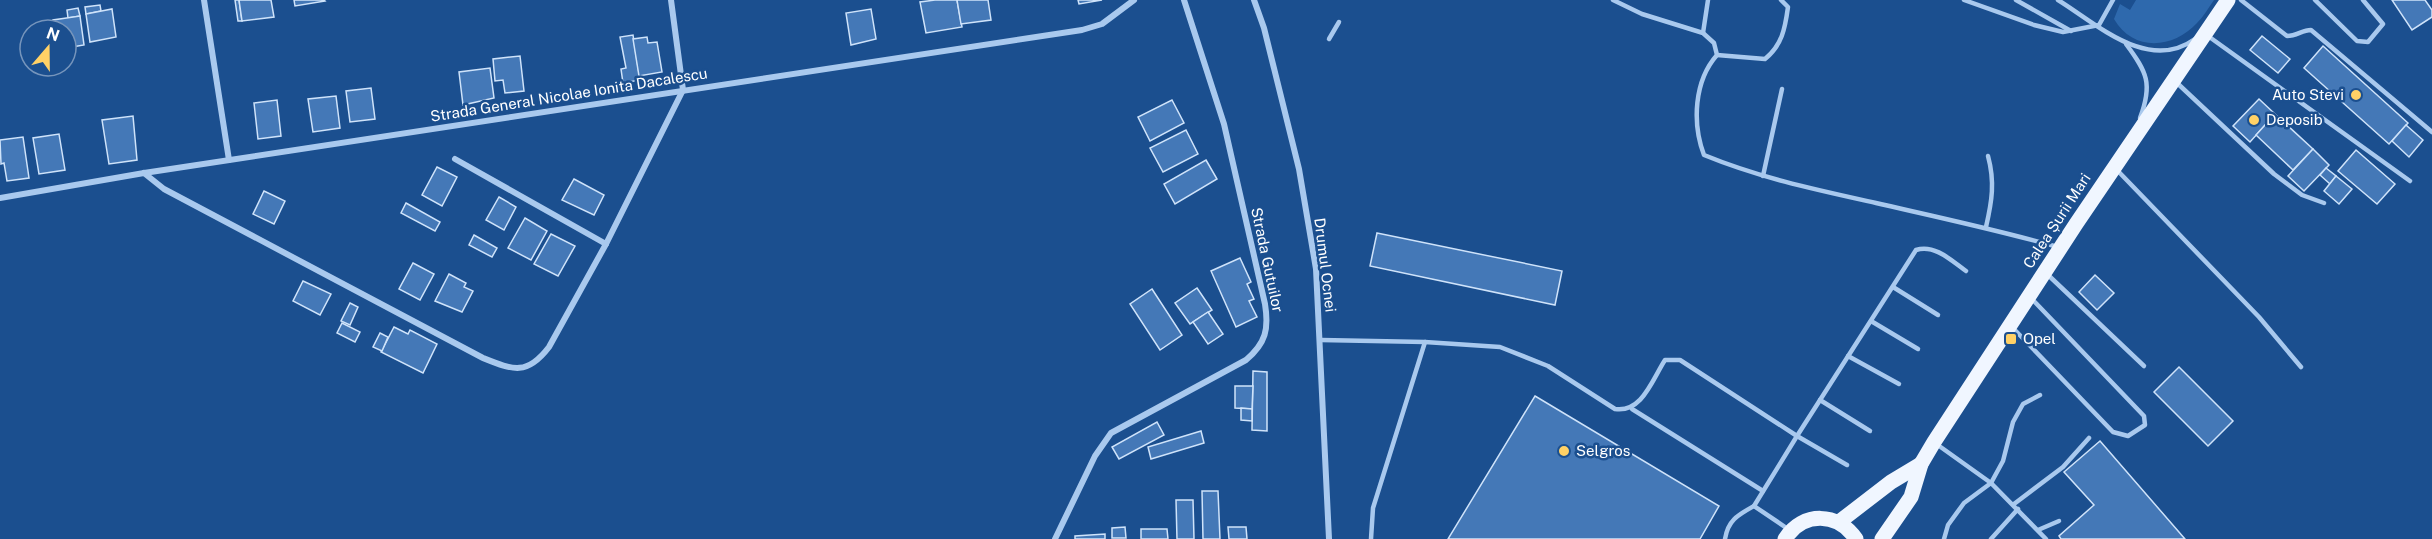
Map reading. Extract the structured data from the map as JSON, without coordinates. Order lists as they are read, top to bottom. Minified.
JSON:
{"streets":{"main road":["Calea Șurii Mari"],"street":["Strada General Nicolae Ionita Dacalescu","Strada Gutuilor","Drumul Ocnei"]},"places":{"other":["Auto Stevi","Deposib","Selgros"],"transit":["Opel"]},"north":"top"}
